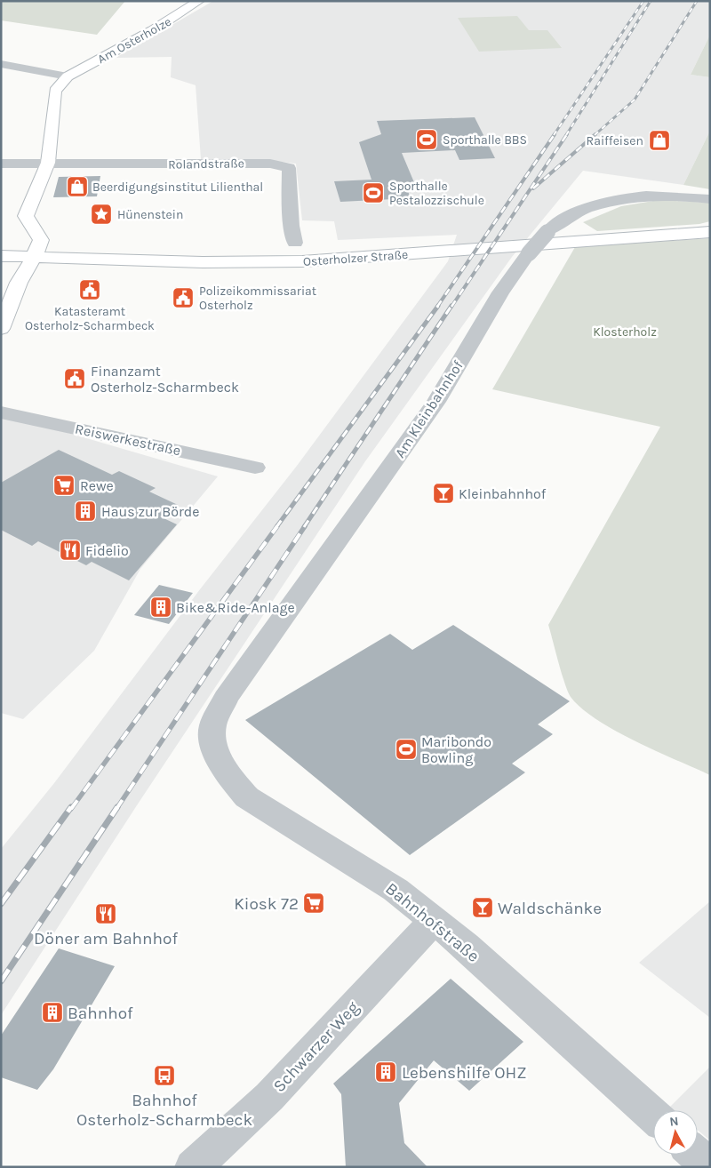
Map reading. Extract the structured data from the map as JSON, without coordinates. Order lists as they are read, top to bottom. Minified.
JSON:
{"streets":{"street":["Am Osterholze","Rolandstraße","Osterholzer Straße","Am Kleinbahnhof","Reiswerkestraße","Bahnhofstraße","Schwarzer Weg"]},"crossings":[["Am Kleinbahnhof","Bahnhofstraße"],["Bahnhofstraße","Schwarzer Weg"]],"parks":["Klosterholz"],"places":{"sports":["Sporthalle BBS","Sporthalle Pestalozzischule","Maribondo Bowling"],"shop":["Raiffeisen","Beerdigungsinstitut Lilienthal"],"place":["Hünenstein"],"public building":["Katasteramt Osterholz-Scharmbeck","Polizeikommissariat Osterholz","Finanzamt Osterholz-Scharmbeck"],"supermarket":["Rewe","Kiosk 72"],"bar":["Kleinbahnhof","Waldschänke"],"building":["Haus zur Börde","Bike&Ride-Anlage","Bahnhof","Lebenshilfe OHZ"],"restaurant":["Fidelio","Döner am Bahnhof"],"bus stop":["Bahnhof Osterholz-Scharmbeck"]},"north":"top"}
